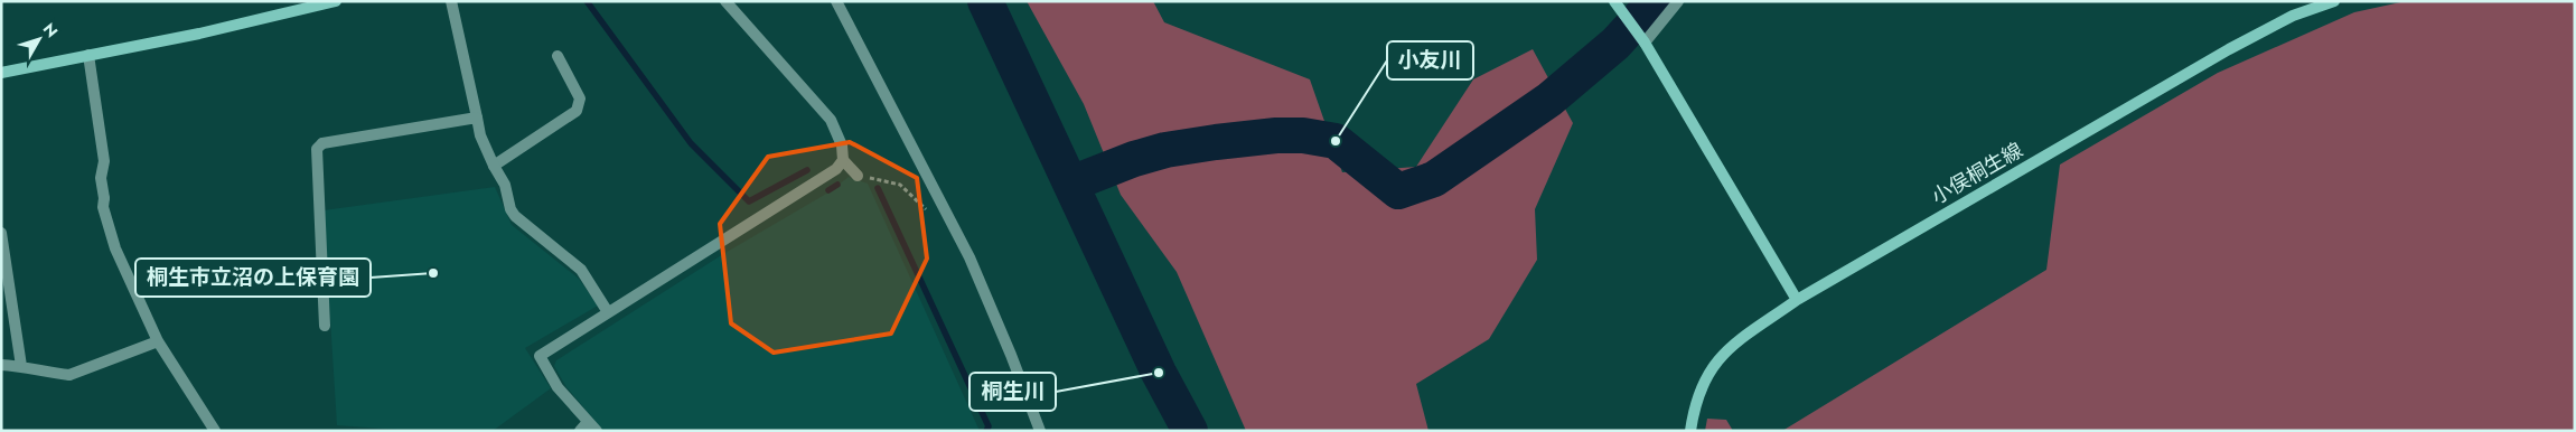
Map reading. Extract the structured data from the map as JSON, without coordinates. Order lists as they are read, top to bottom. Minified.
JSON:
{"streets":{"main road":["小俣桐生線"]},"places":["小友川","桐生市立沼の上保育園","桐生川"],"north":"top right"}
